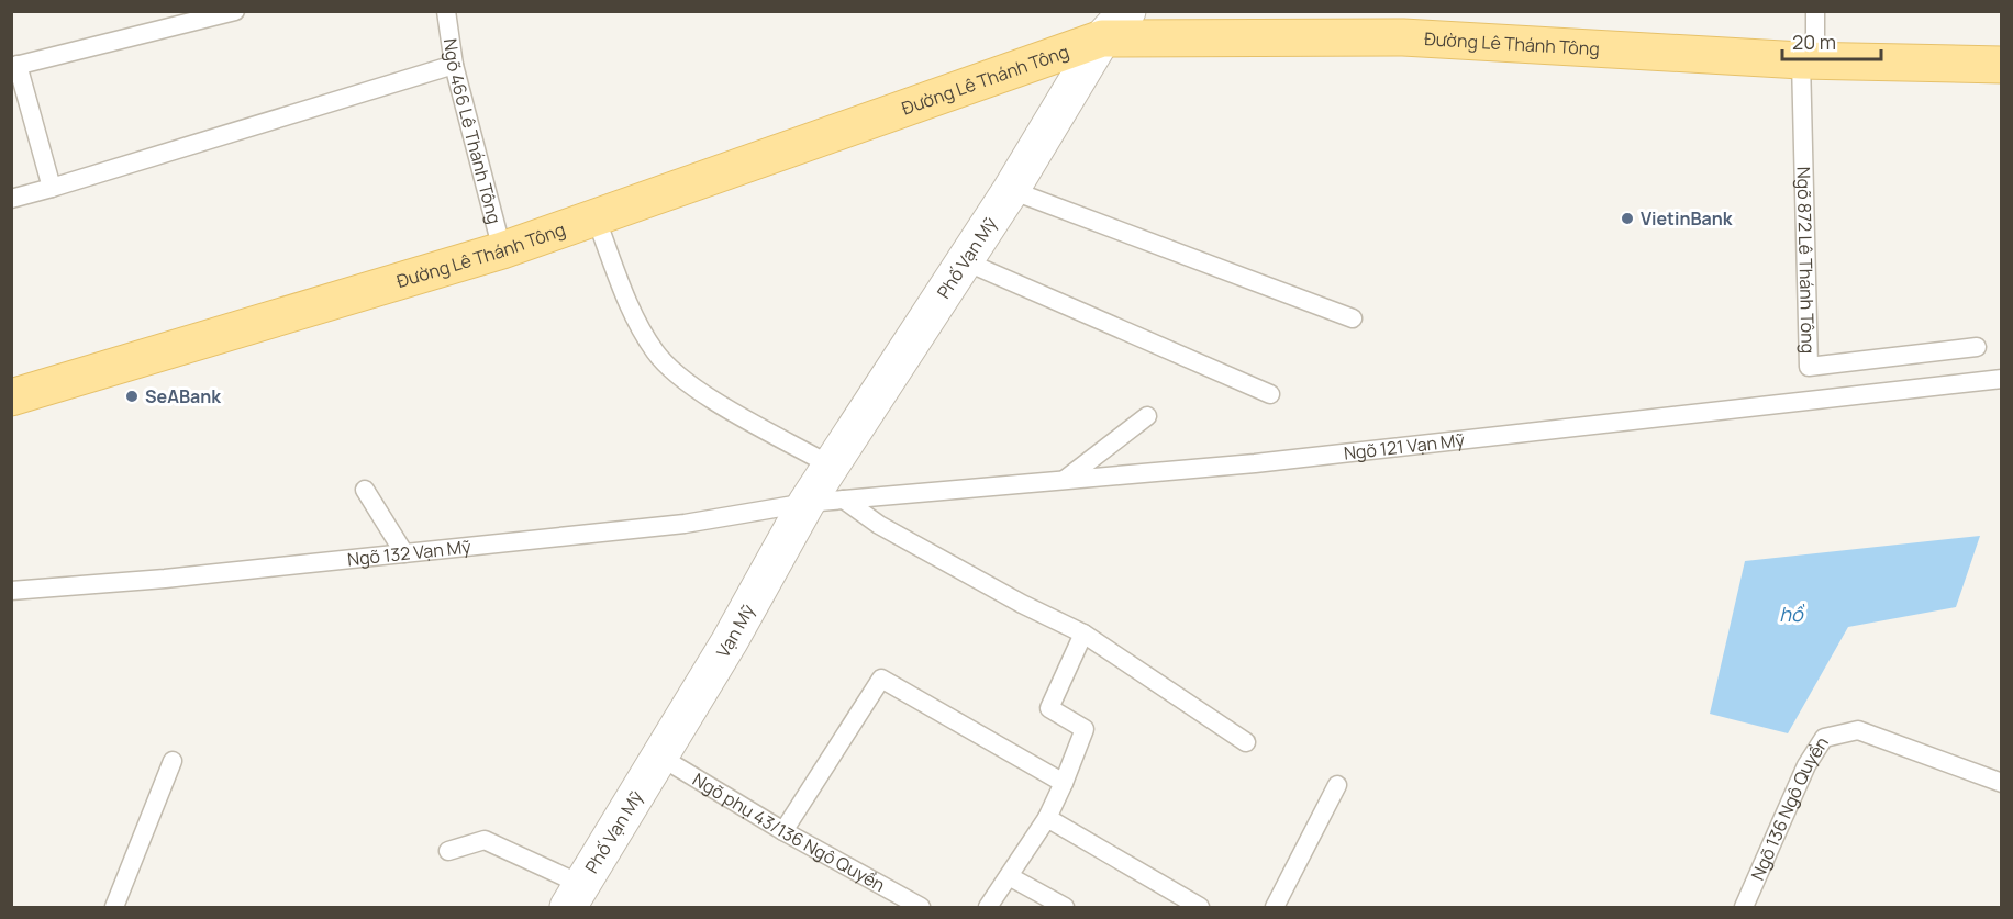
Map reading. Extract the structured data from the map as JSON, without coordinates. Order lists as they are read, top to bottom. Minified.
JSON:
{"streets":{"main road":["Đường Lê Thánh Tông"],"street":["Phố Vạn Mỹ","Vạn Mỹ"],"lane":["Ngõ 466 Lê Thánh Tông","Ngõ 872 Lê Thánh Tông","Ngõ 121 Vạn Mỹ","Ngõ 132 Vạn Mỹ","Ngõ 136 Ngô Quyền","Ngõ phụ 43/136 Ngô Quyền"]},"crossings":[["Đường Lê Thánh Tông","Ngõ 466 Lê Thánh Tông"],["Đường Lê Thánh Tông","Phố Vạn Mỹ"],["Đường Lê Thánh Tông","Ngõ 872 Lê Thánh Tông"],["Phố Vạn Mỹ","Ngõ 121 Vạn Mỹ"],["Phố Vạn Mỹ","Ngõ 132 Vạn Mỹ"],["Phố Vạn Mỹ","Vạn Mỹ"],["Phố Vạn Mỹ","Ngõ phụ 43/136 Ngô Quyền"],["Ngõ 121 Vạn Mỹ","Ngõ 132 Vạn Mỹ"],["Ngõ 121 Vạn Mỹ","Vạn Mỹ"],["Ngõ 132 Vạn Mỹ","Vạn Mỹ"],["Vạn Mỹ","Ngõ phụ 43/136 Ngô Quyền"]],"water":["hồ"],"places":["VietinBank","SeABank"],"scale_bar":"20 m"}
